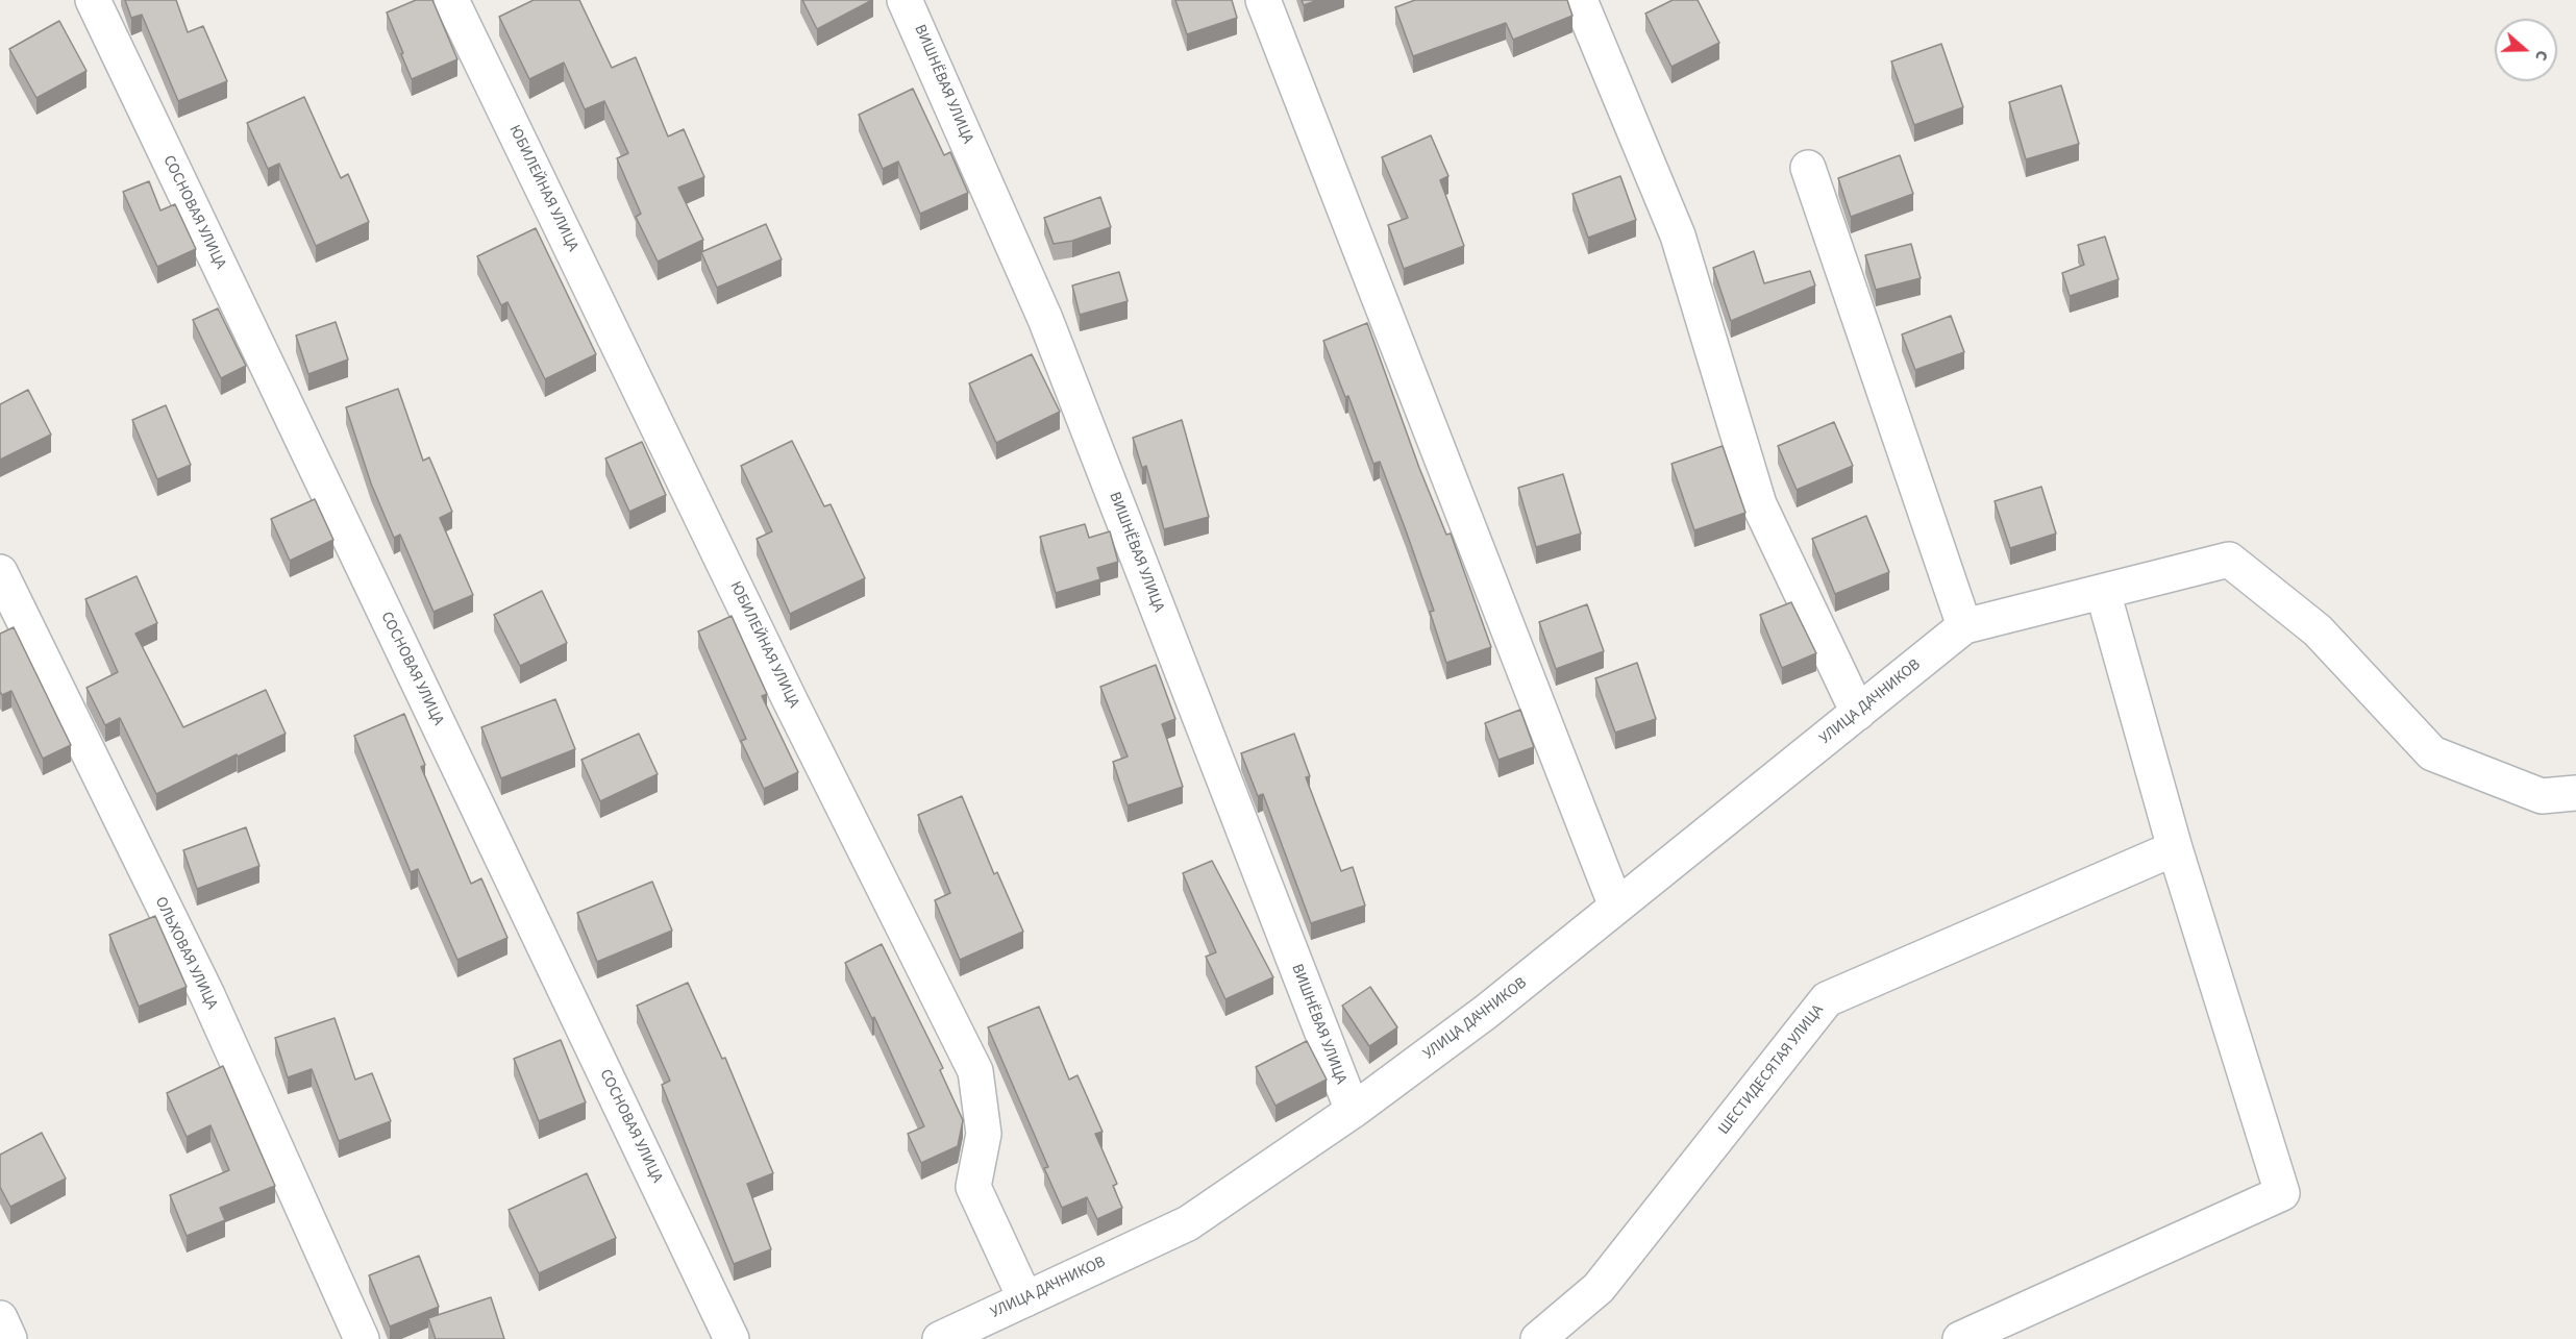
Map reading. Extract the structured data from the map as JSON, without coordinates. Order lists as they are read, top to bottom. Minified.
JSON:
{"streets":{"street":["ВИШНЁВАЯ УЛИЦА","ЮБИЛЕЙНАЯ УЛИЦА","СОСНОВАЯ УЛИЦА","УЛИЦА ДАЧНИКОВ","ОЛЬХОВАЯ УЛИЦА","ШЕСТИДЕСЯТАЯ УЛИЦА"]},"crossings":[["ВИШНЁВАЯ УЛИЦА","УЛИЦА ДАЧНИКОВ"],["ЮБИЛЕЙНАЯ УЛИЦА","УЛИЦА ДАЧНИКОВ"]],"north":"right"}
